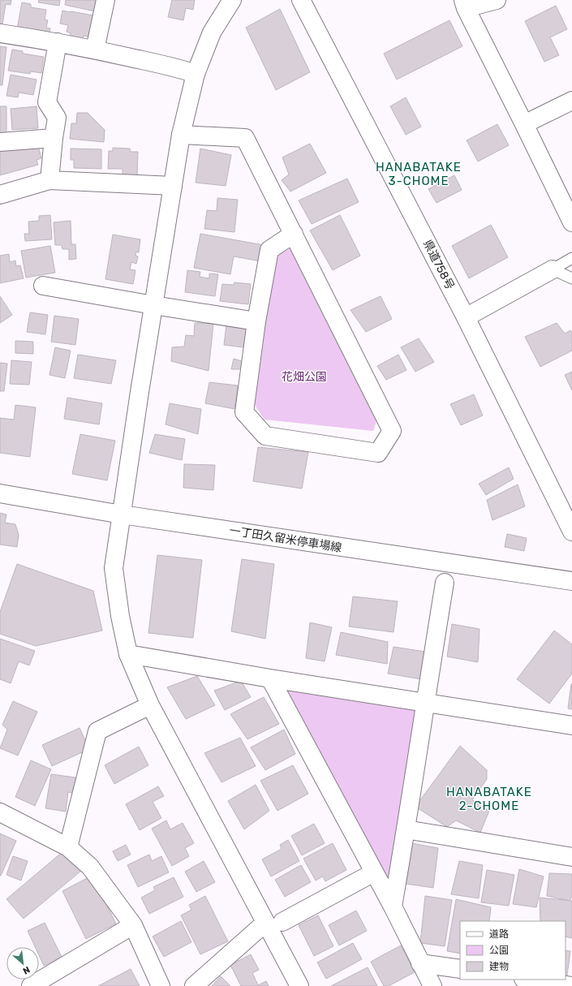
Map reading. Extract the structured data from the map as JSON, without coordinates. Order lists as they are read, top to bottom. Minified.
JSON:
{"streets":{"street":["県道758号","一丁田久留米停車場線"]},"districts":["HANABATAKE 3-CHOME","HANABATAKE 2-CHOME"],"parks":["花畑公園"],"legend":["道路","公園","建物"],"north":"bottom right"}
